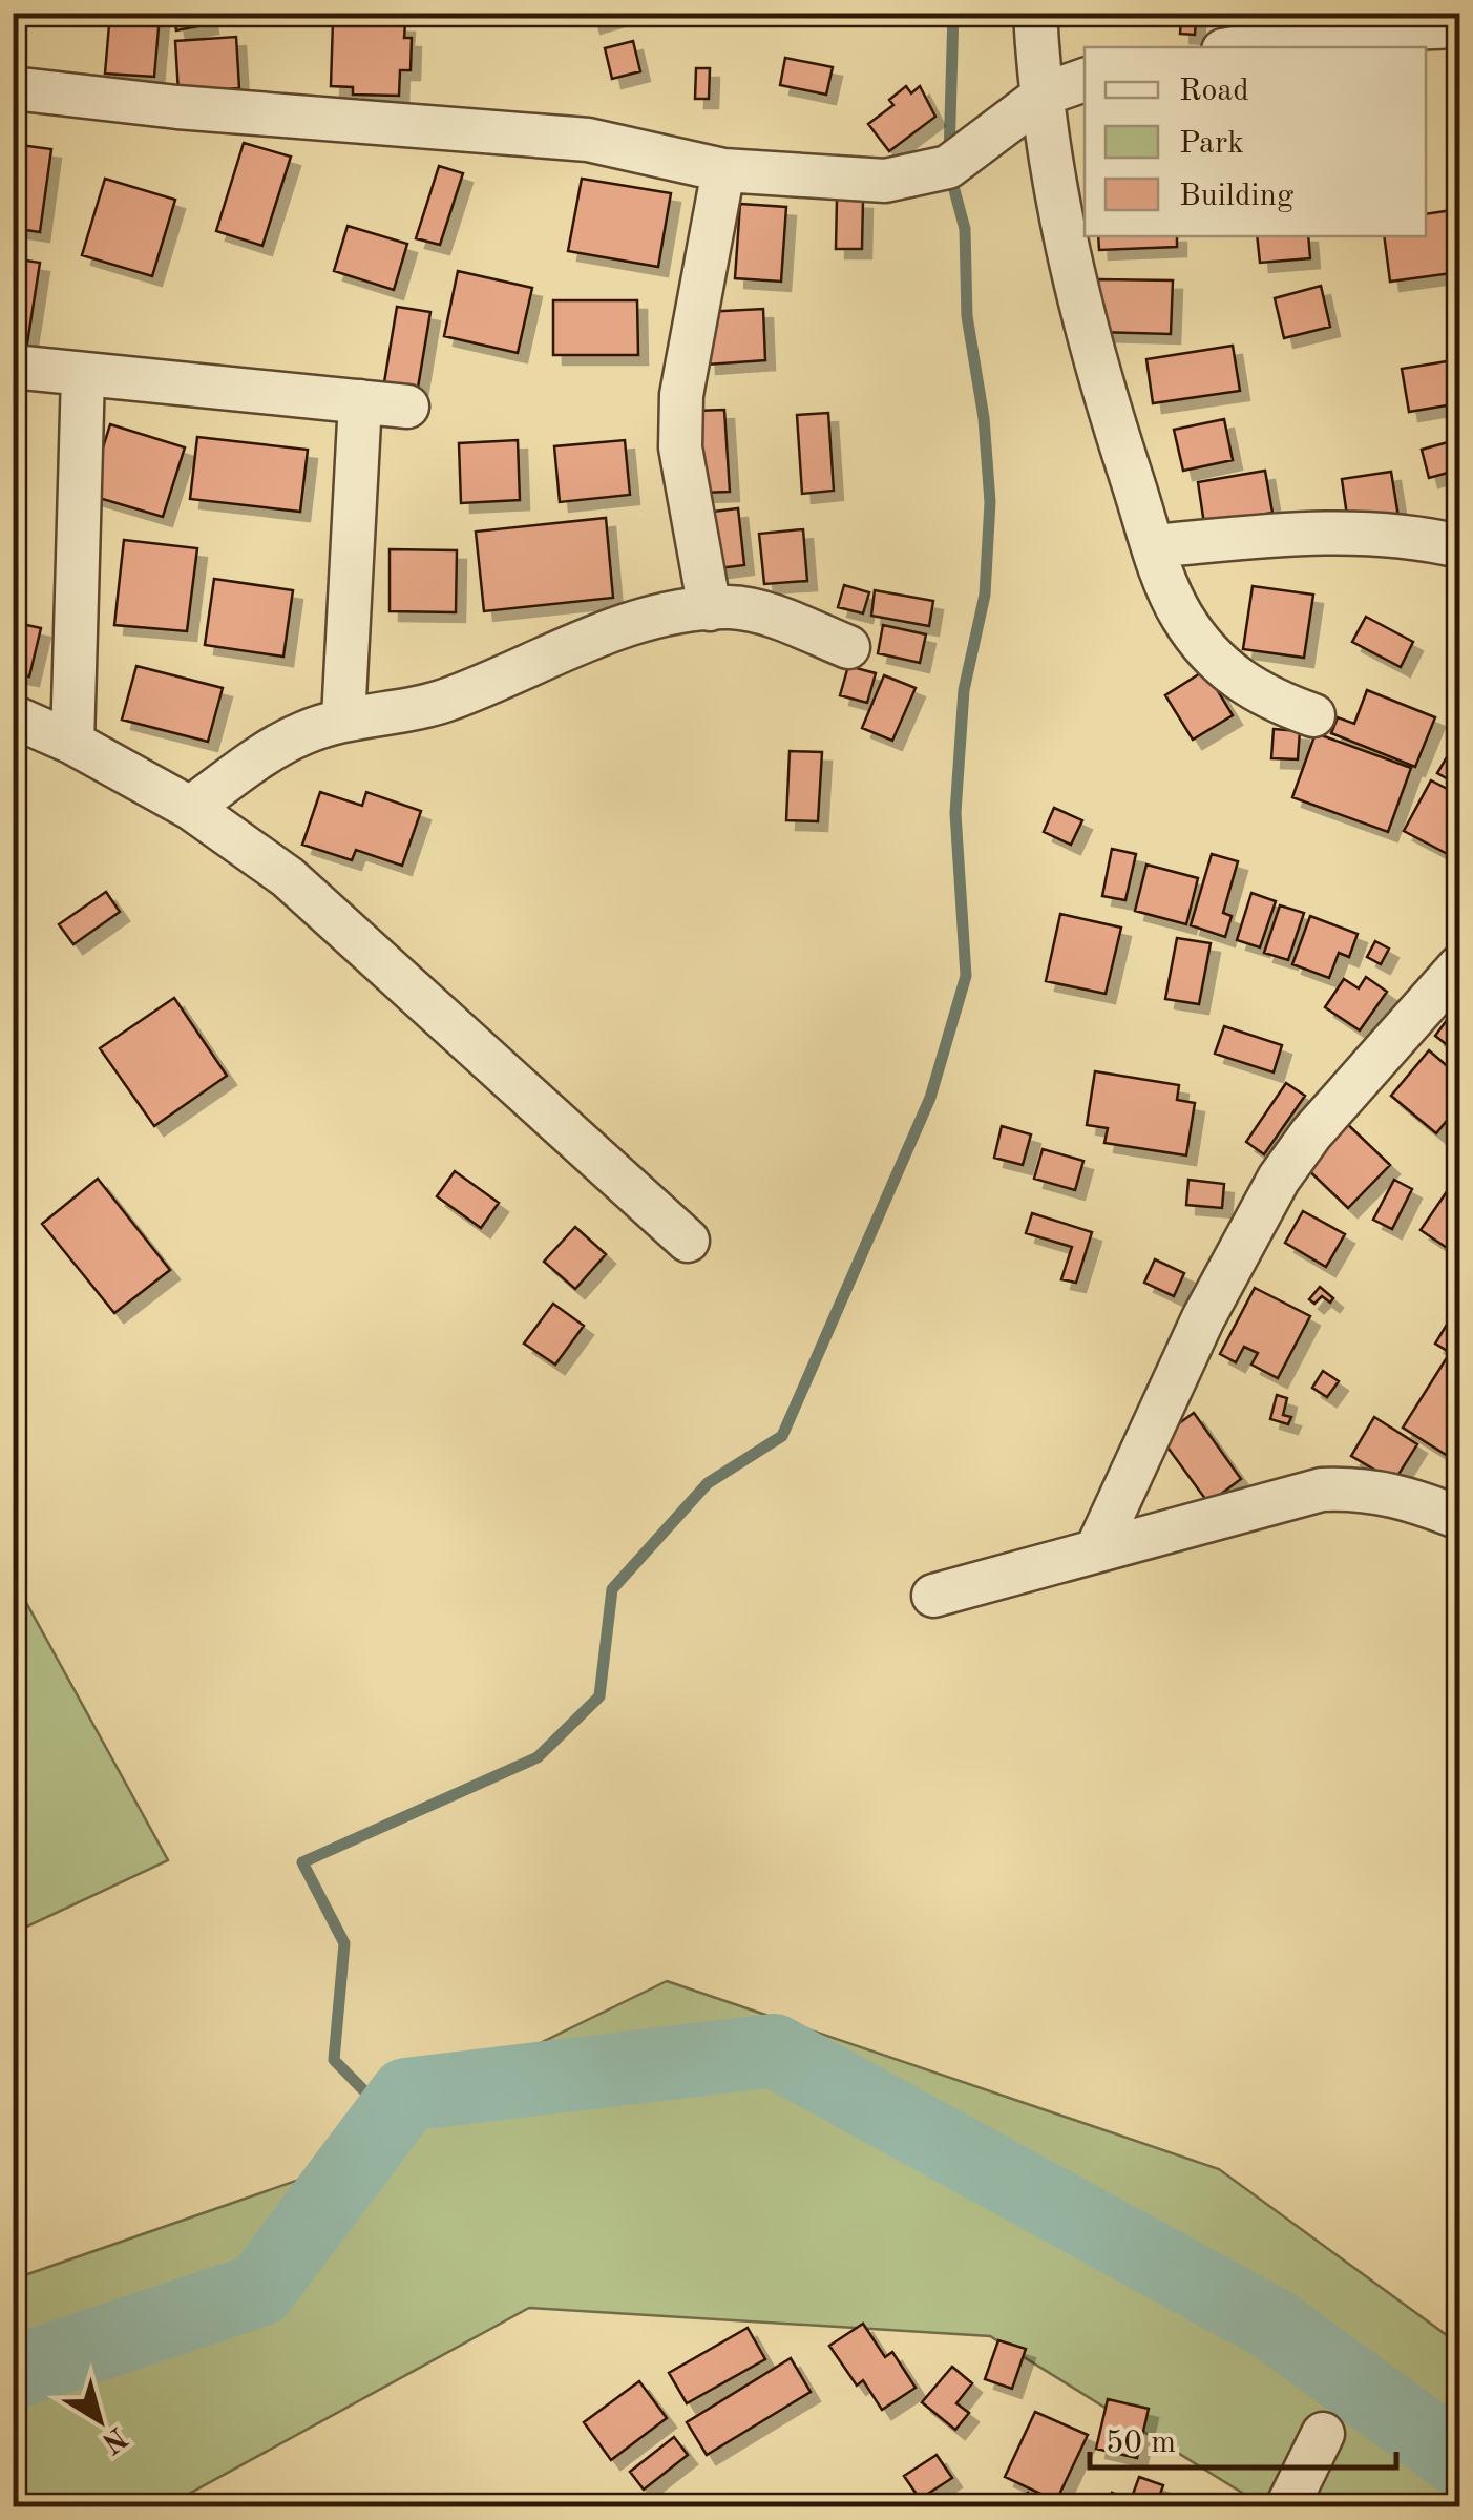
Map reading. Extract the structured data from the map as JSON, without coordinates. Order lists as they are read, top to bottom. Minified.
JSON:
{"legend":["Road","Park","Building"],"scale_bar":"50 m","north":"bottom right"}
